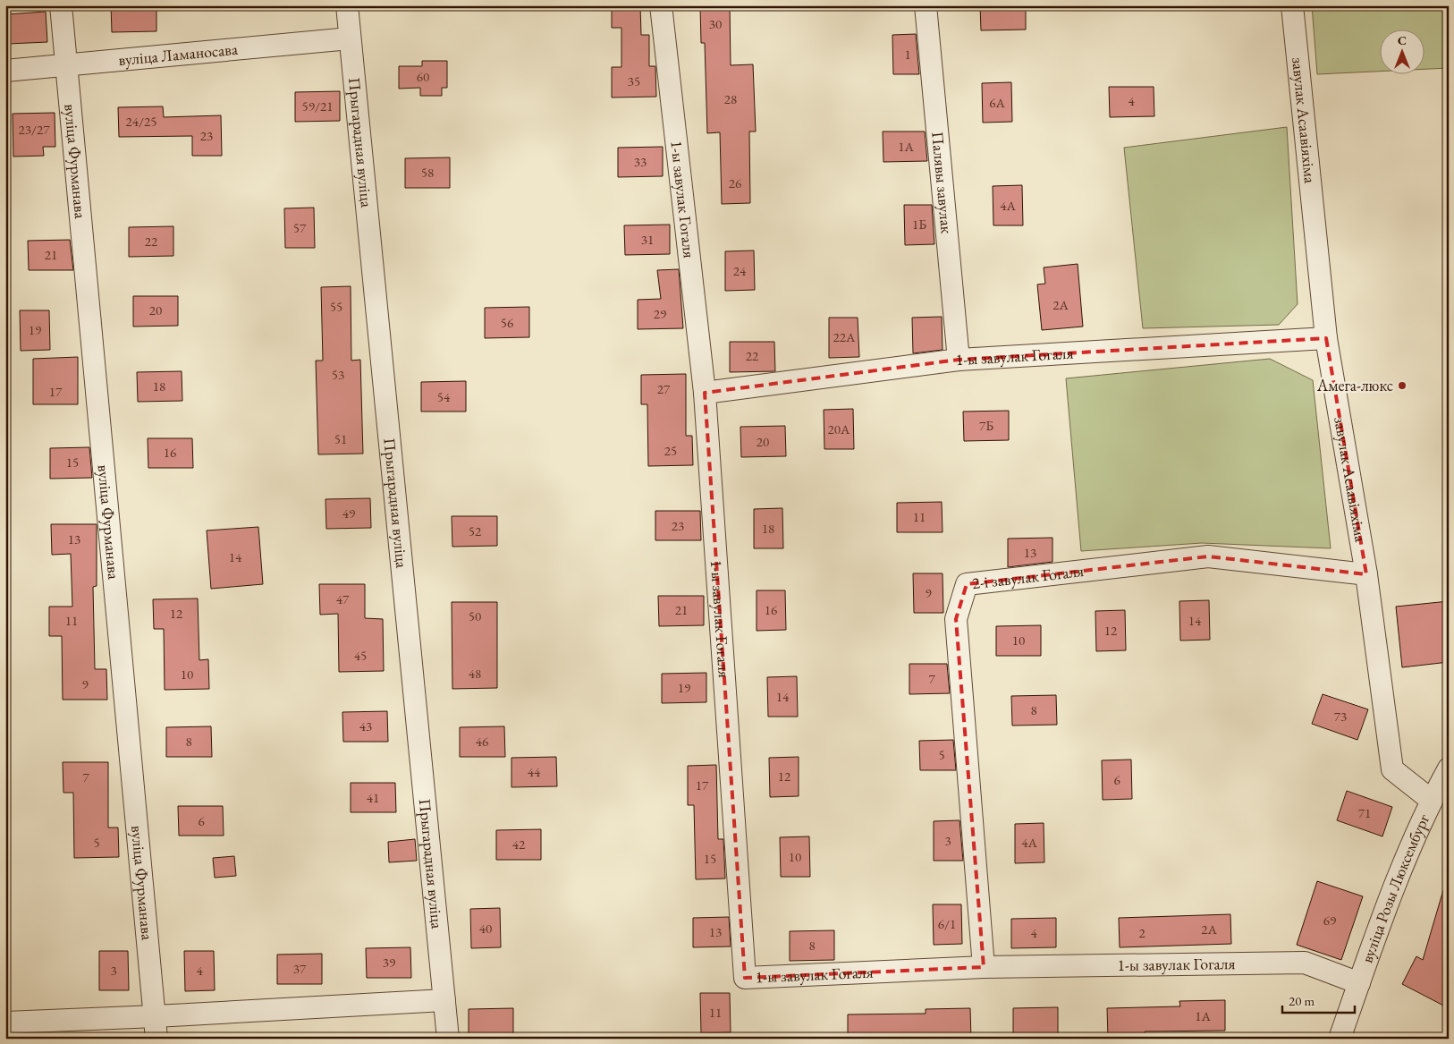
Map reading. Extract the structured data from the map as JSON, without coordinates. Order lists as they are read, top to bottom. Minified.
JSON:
{"streets":{"street":["вуліца Ламаносава","завулак Асаавіяхіма","Прыгарадная вуліца","вуліца Фурманава","Палявы завулак","1-ы завулак Гогаля","2-і завулак Гогаля","вуліца Розы Люксембург"]},"crossings":[["вуліца Ламаносава","Прыгарадная вуліца"],["вуліца Ламаносава","вуліца Фурманава"],["завулак Асаавіяхіма","1-ы завулак Гогаля"],["завулак Асаавіяхіма","2-і завулак Гогаля"],["завулак Асаавіяхіма","вуліца Розы Люксембург"],["Палявы завулак","1-ы завулак Гогаля"],["1-ы завулак Гогаля","2-і завулак Гогаля"],["1-ы завулак Гогаля","вуліца Розы Люксембург"]],"places":["Амега-люкс"],"house_numbers":["30","1","60","35","28","4","6А","59/21","24/25","23/27","23","1А","33","58","26","4А","1Б","57","31","22","21","24","2А","55","20","29","56","19","22А","22","53","18","27","17","54","7Б","20А","51","20","25","16","15","49","11","23","18","52","13","13","14","9","47","21","16","12","50","11","14","12","10","45","48","10","7","9","19","14","8","73","43","8","46","5","44","12","7","6","17","41","71","6","3","5","4А","42","10","15","69","6/1","40","2А","13","4","2","8","39","37","3","4","11","1А"],"scale_bar":"20 m","north":"top"}
